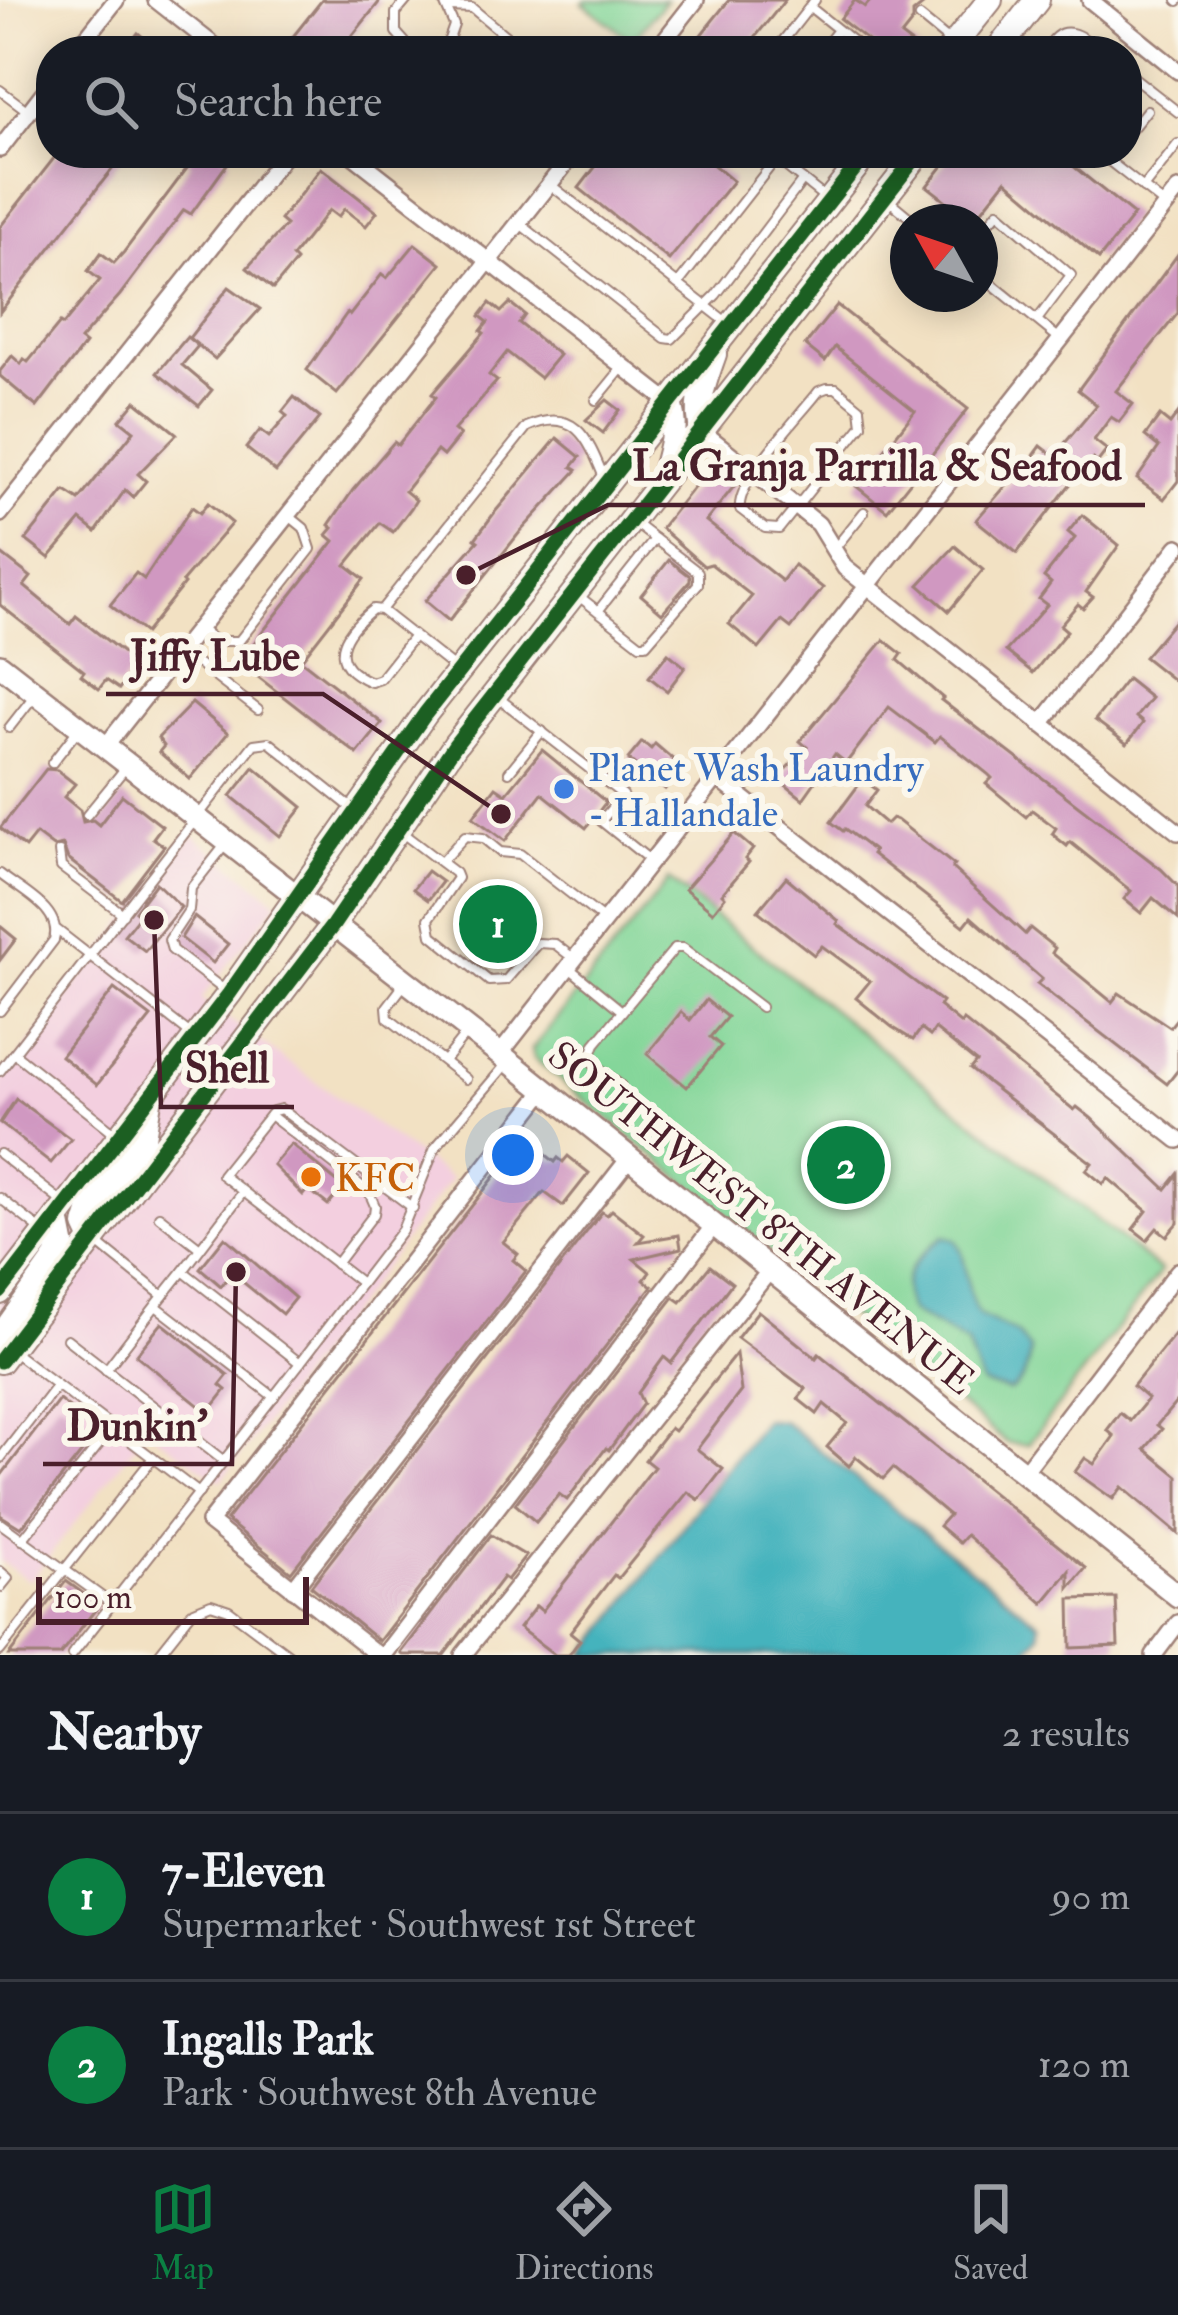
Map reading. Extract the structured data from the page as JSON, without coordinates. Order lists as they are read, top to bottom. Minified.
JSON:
{"streets":{"street":["SOUTHWEST 8TH AVENUE"]},"places":["La Granja Parrilla & Seafood","Planet Wash Laundry - Hallandale","Jiffy Lube","Shell","KFC","Dunkin'"],"scale_bar":"100 m","north":"top left","page":{"search":"Search here","pins":["1","2"],"scale":"100 m","heading":["Nearby","2 results"],"list":[{"mark":"1","name":"7-Eleven","note":"Supermarket · Southwest 1st Street","value":"90 m"},{"mark":"2","name":"Ingalls Park","note":"Park · Southwest 8th Avenue","value":"120 m"}],"nav":["Map","Directions","Saved"]}}
